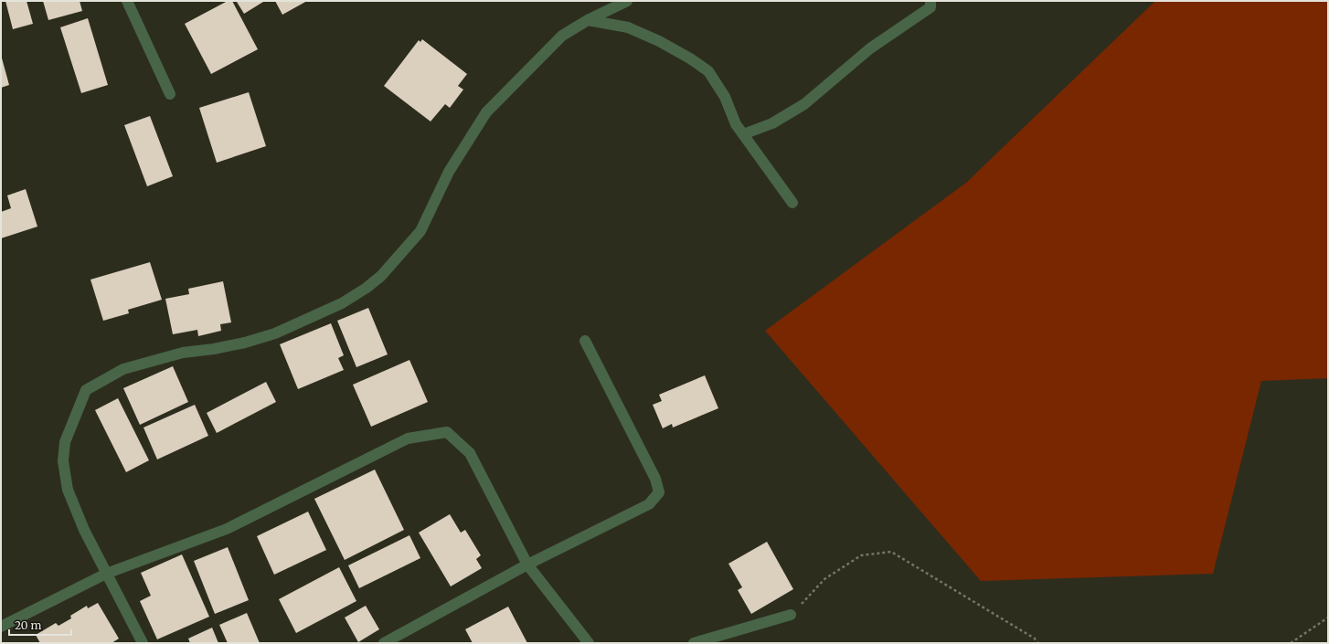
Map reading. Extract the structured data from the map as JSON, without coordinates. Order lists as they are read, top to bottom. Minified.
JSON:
{"scale_bar":"20 m"}
